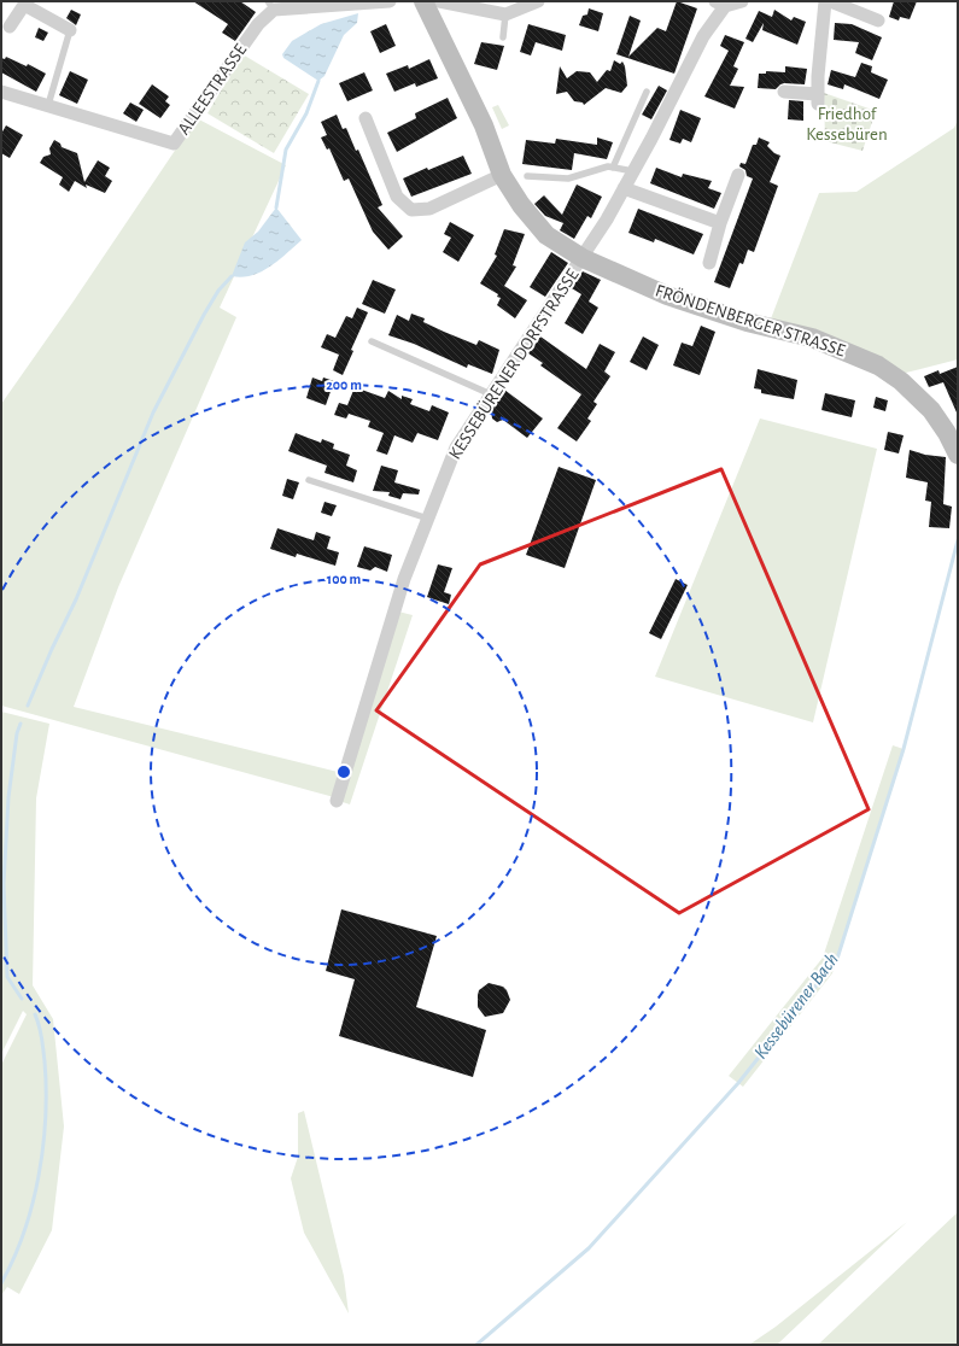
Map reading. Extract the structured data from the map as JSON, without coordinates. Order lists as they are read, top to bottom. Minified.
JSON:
{"streets":{"main road":["FRÖNDENBERGER STRASSE"],"street":["ALLEESTRASSE","KESSEBÜRENER DORFSTRASSE"]},"crossings":[["FRÖNDENBERGER STRASSE","KESSEBÜRENER DORFSTRASSE"]],"water":["Kessebürener Bach"],"parks":["Friedhof Kessebüren"],"rings":["200 m","100 m"]}
